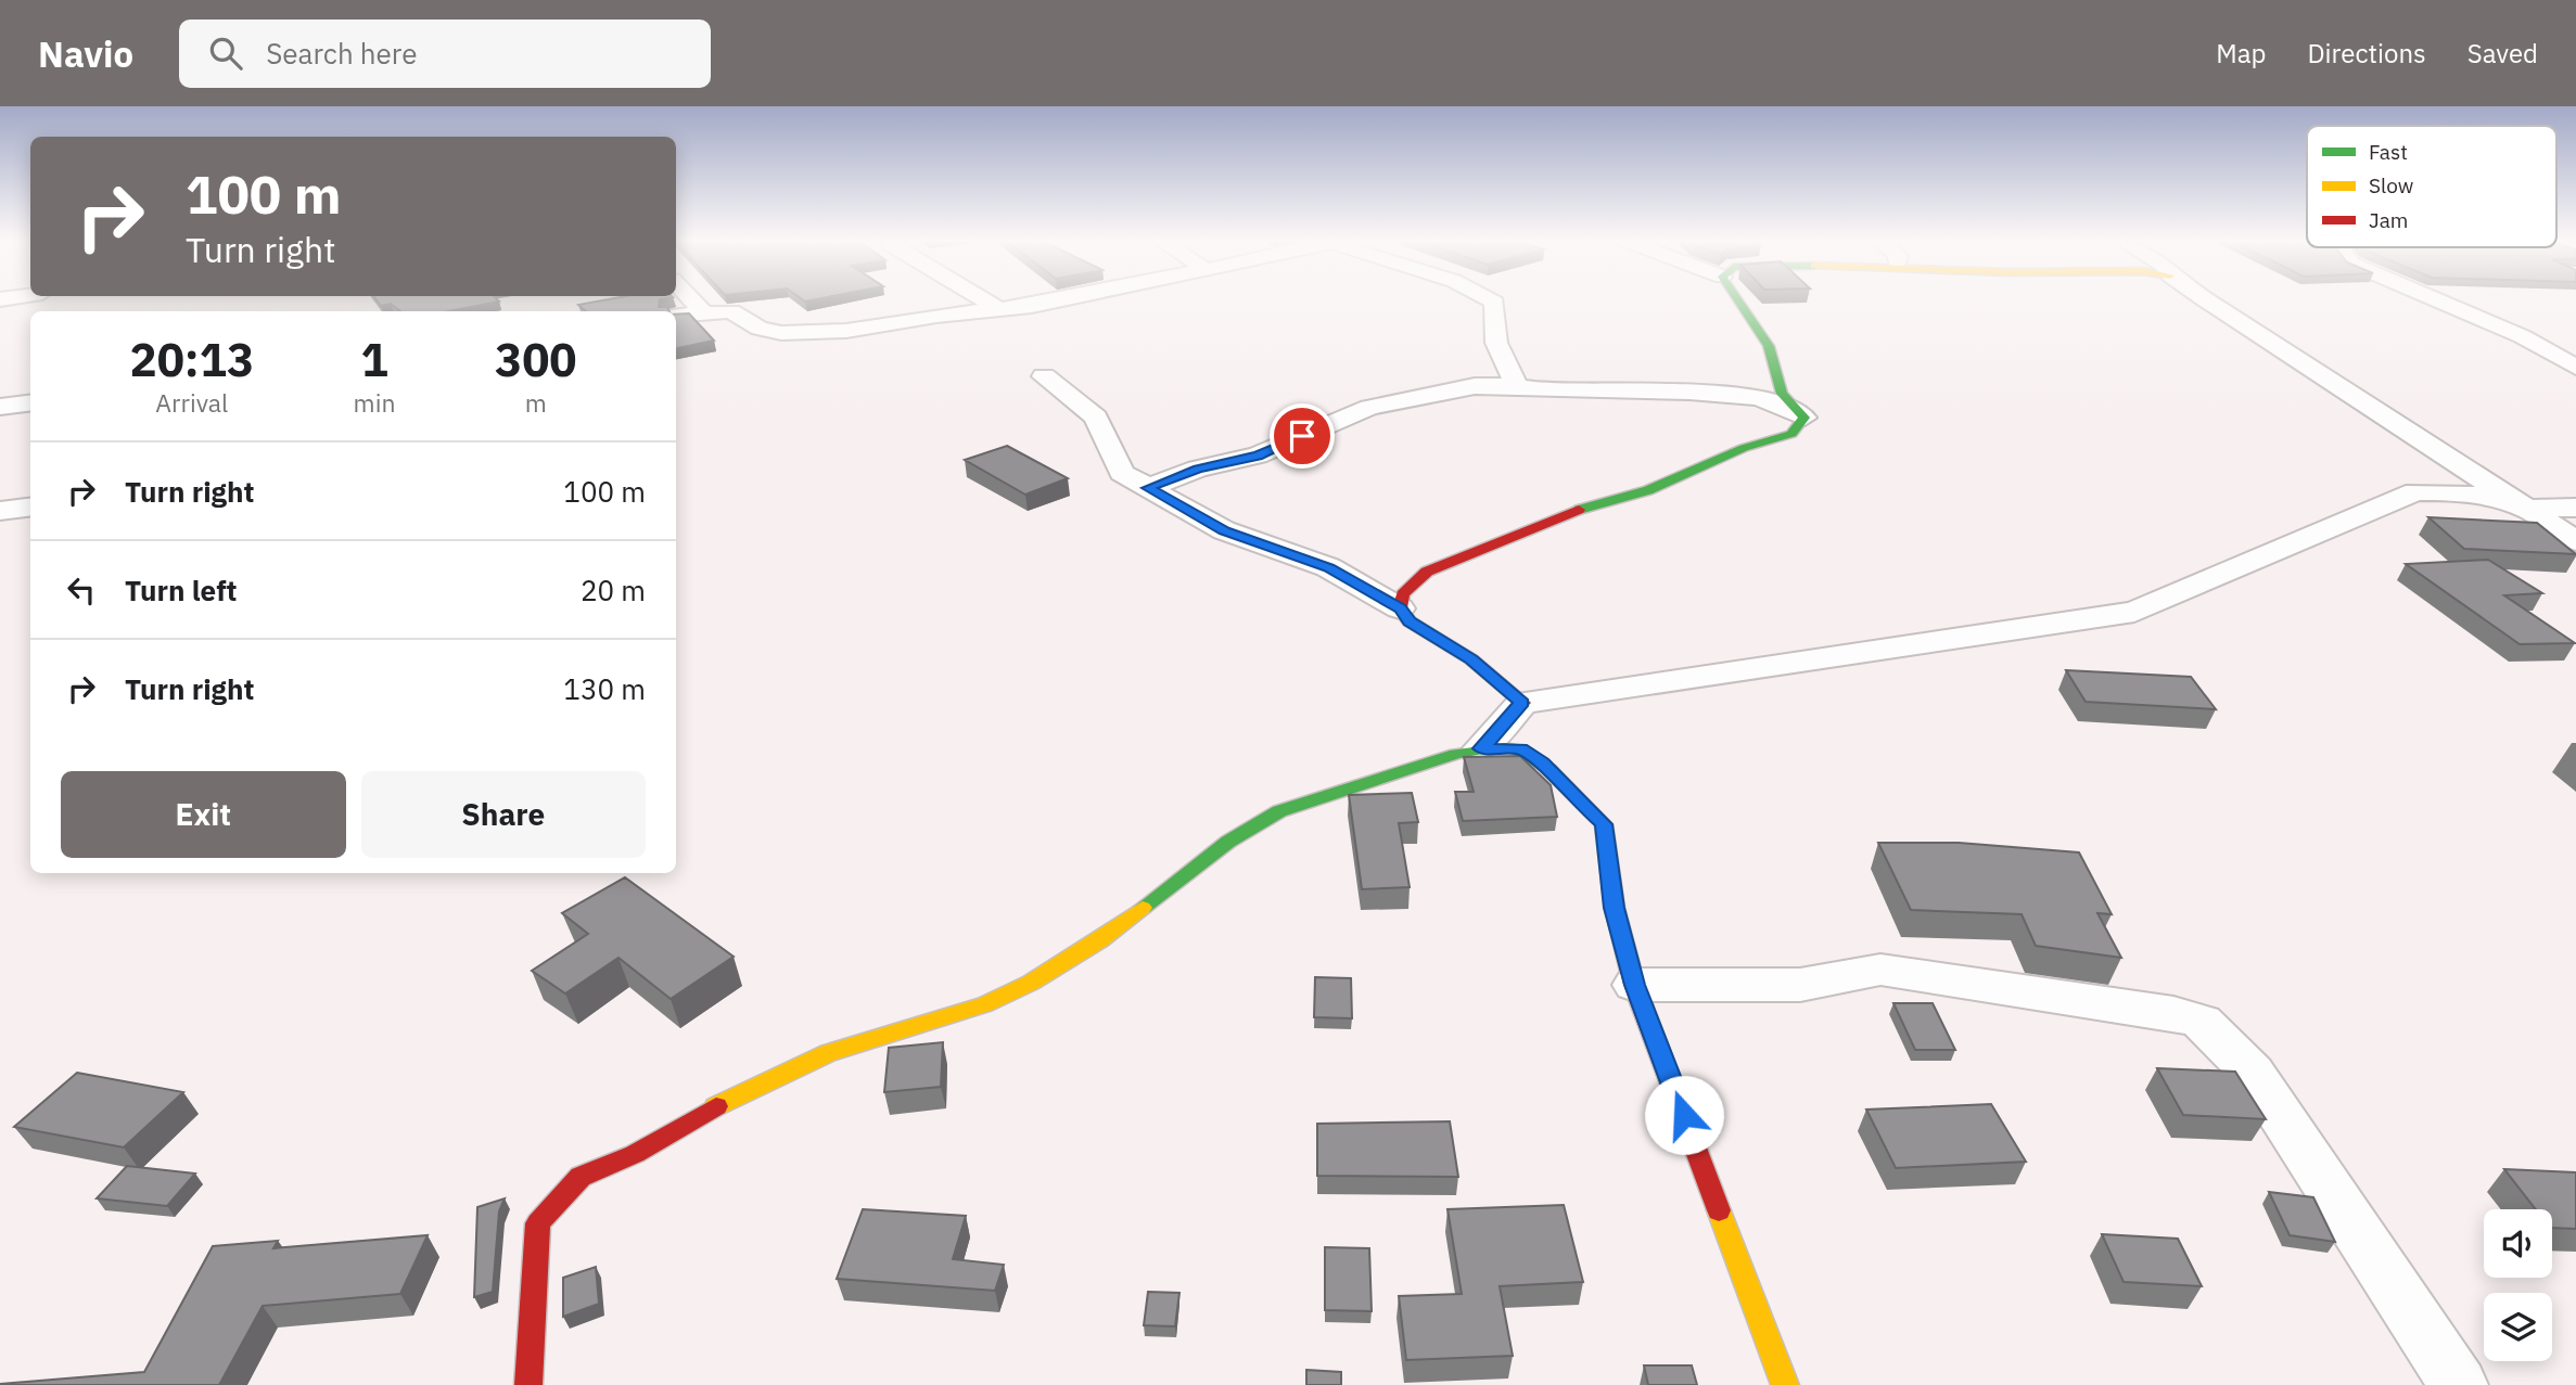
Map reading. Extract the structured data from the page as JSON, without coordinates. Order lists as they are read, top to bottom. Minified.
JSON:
{"legend":["Fast","Slow","Jam"],"page":{"header":"Navio","search":"Search here","nav":["Map","Directions","Saved"],"turn":["100 m","Turn right"],"eta":["20:13","Arrival","1","min","300","m"],"list":[{"name":"Turn right","value":"100 m"},{"name":"Turn left","value":"20 m"},{"name":"Turn right","value":"130 m"}],"buttons":["Exit","Share"]}}
